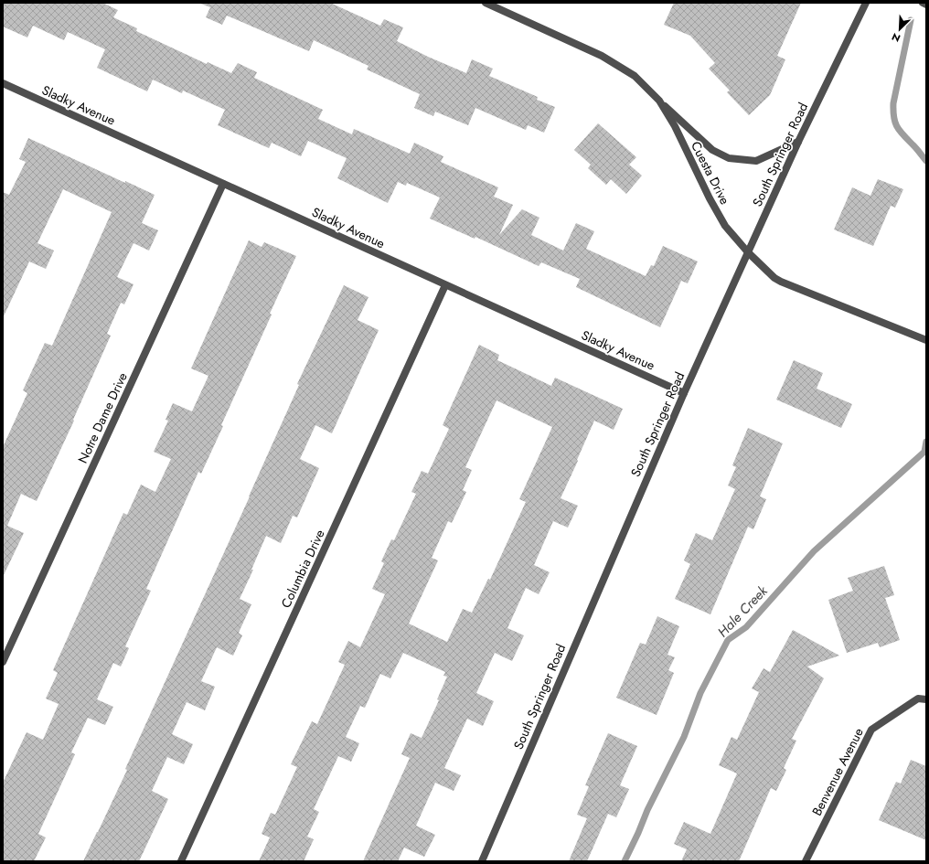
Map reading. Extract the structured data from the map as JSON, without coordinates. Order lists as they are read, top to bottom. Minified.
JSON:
{"streets":{"street":["Sladky Avenue","South Springer Road","Cuesta Drive","Notre Dame Drive","Columbia Drive","Benvenue Avenue"]},"crossings":[["Sladky Avenue","South Springer Road"],["Sladky Avenue","Notre Dame Drive"],["Sladky Avenue","Columbia Drive"],["South Springer Road","Cuesta Drive"]],"water":["Hale Creek"],"north":"bottom left"}
